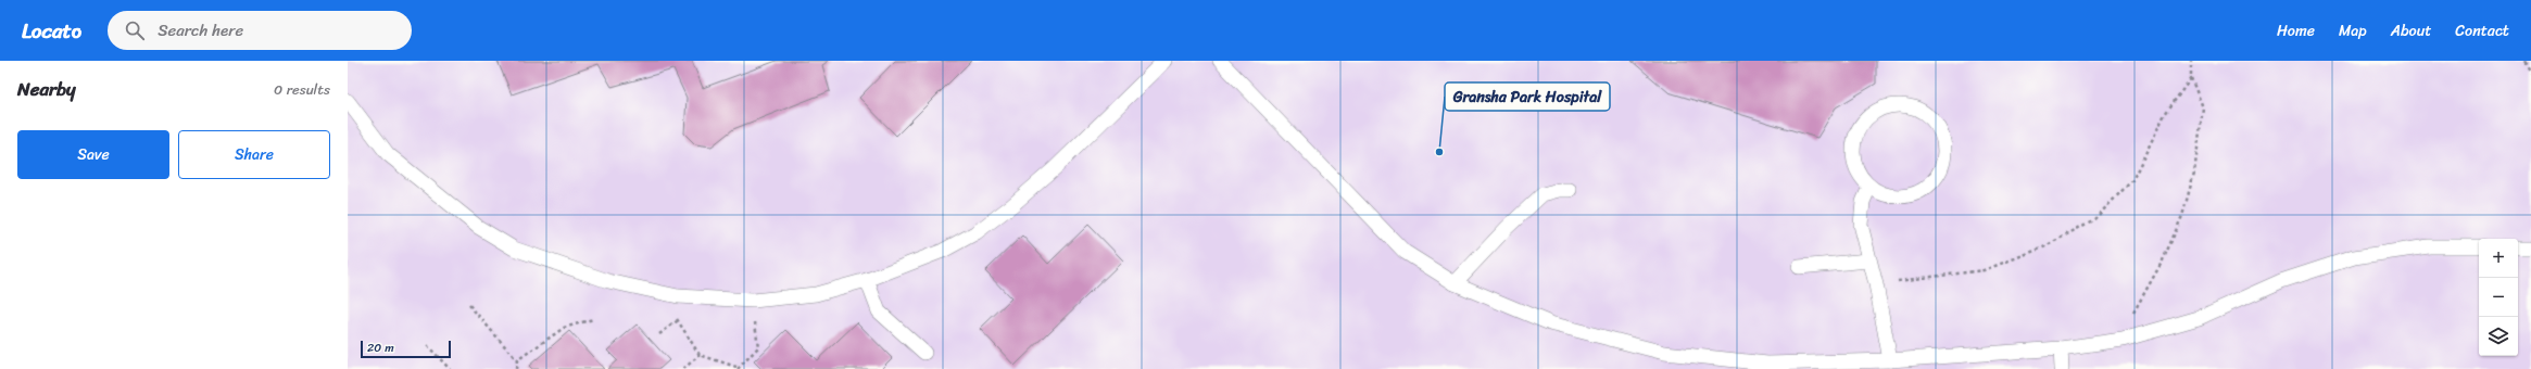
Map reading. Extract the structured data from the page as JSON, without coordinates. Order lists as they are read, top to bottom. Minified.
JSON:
{"places":["Gransha Park Hospital"],"scale_bar":"20 m","page":{"header":"Locato","search":"Search here","nav":["Home","Map","About","Contact"],"heading":["Nearby","0 results"],"buttons":["Save","Share"],"map_buttons":["+","−"],"scale":"20 m"}}
